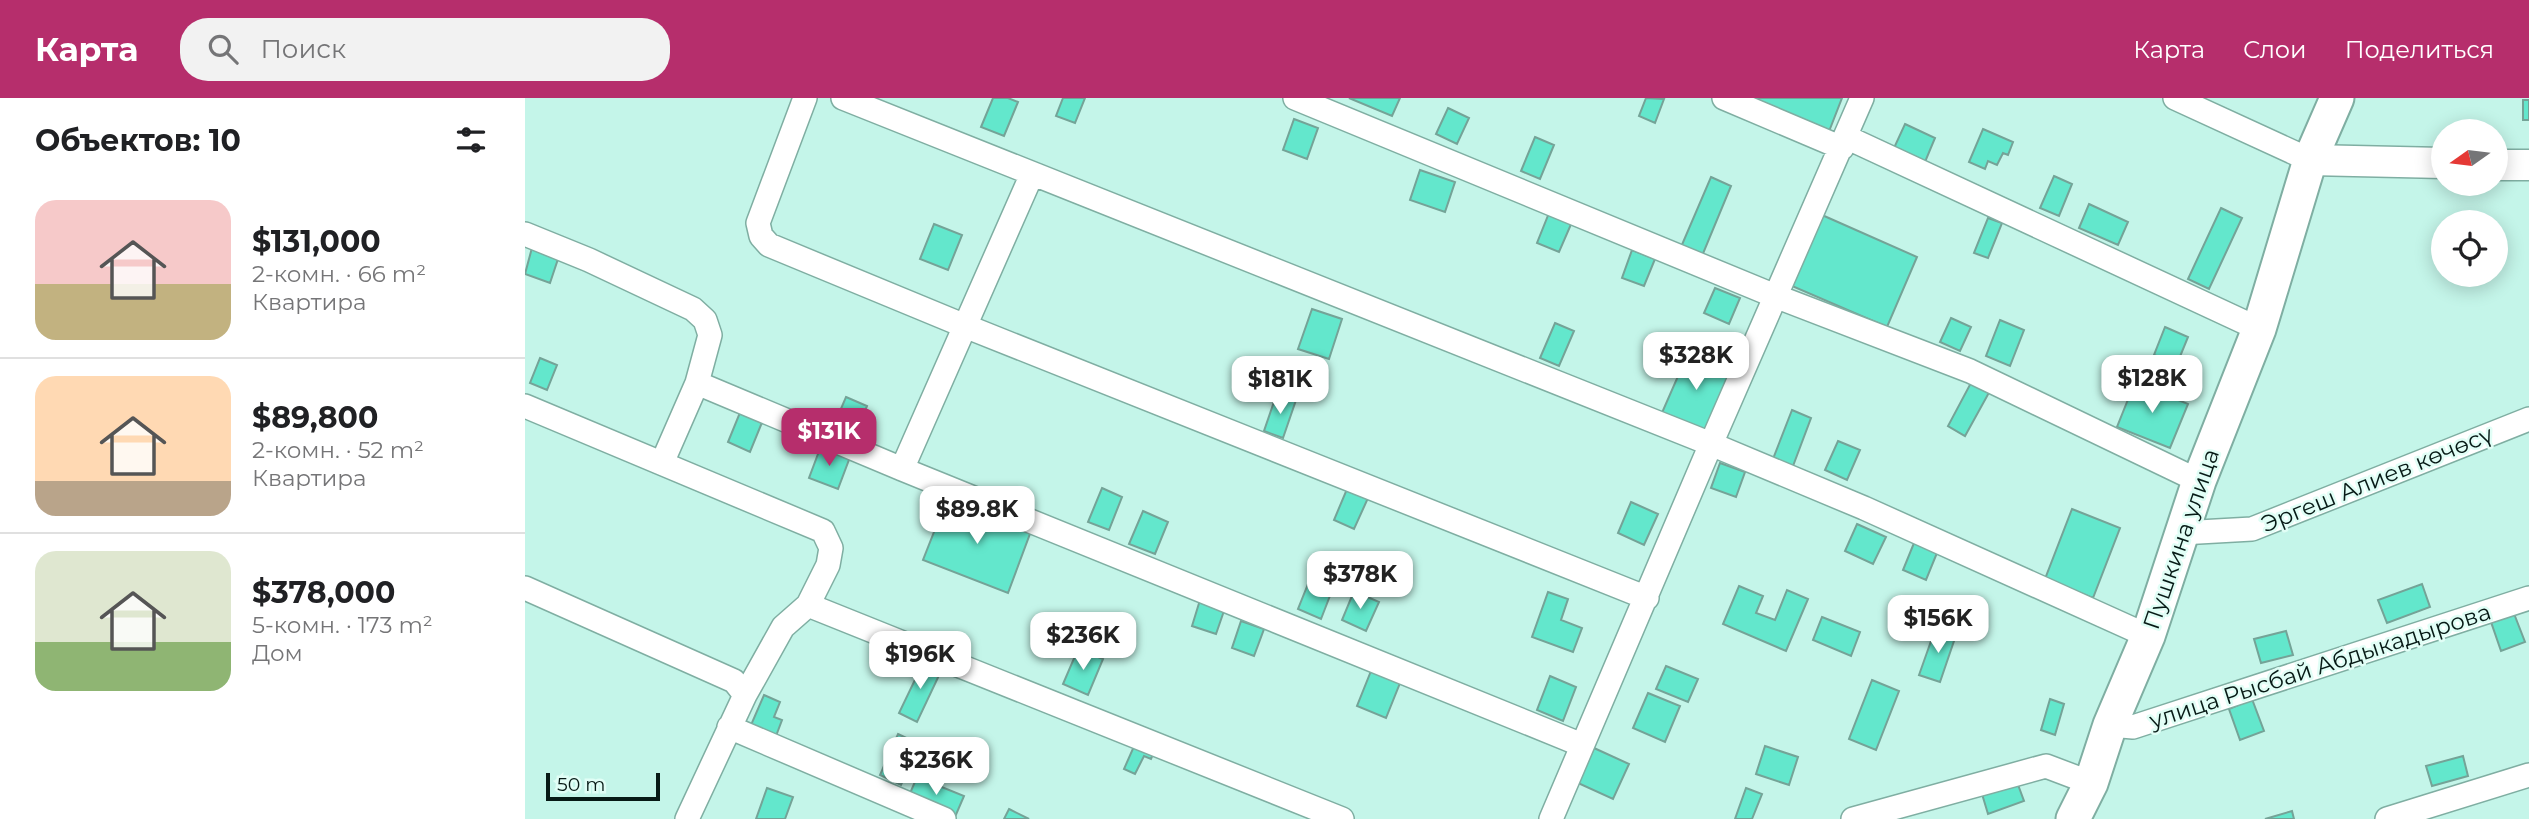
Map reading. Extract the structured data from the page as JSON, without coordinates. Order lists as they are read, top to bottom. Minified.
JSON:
{"streets":{"highway":["Пушкина улица"],"street":["Эргеш Алиев көчөсү","улица Рысбай Абдыкадырова"]},"crossings":[["Эргеш Алиев көчөсү","Пушкина улица"],["Пушкина улица","улица Рысбай Абдыкадырова"]],"scale_bar":"50 m","north":"left","page":{"header":"Карта","search":"Поиск","nav":["Карта","Слои","Поделиться"],"heading":"Объектов: 10","list":[{"name":"$131,000","note":"2-комн. · 66 m² · Квартира"},{"name":"$89,800","note":"2-комн. · 52 m² · Квартира"},{"name":"$378,000","note":"5-комн. · 173 m² · Дом"}],"price":["$328K","$128K","$181K","$131K","$89.8K","$378K","$156K","$236K","$196K","$236K"],"scale":"50 m"}}
